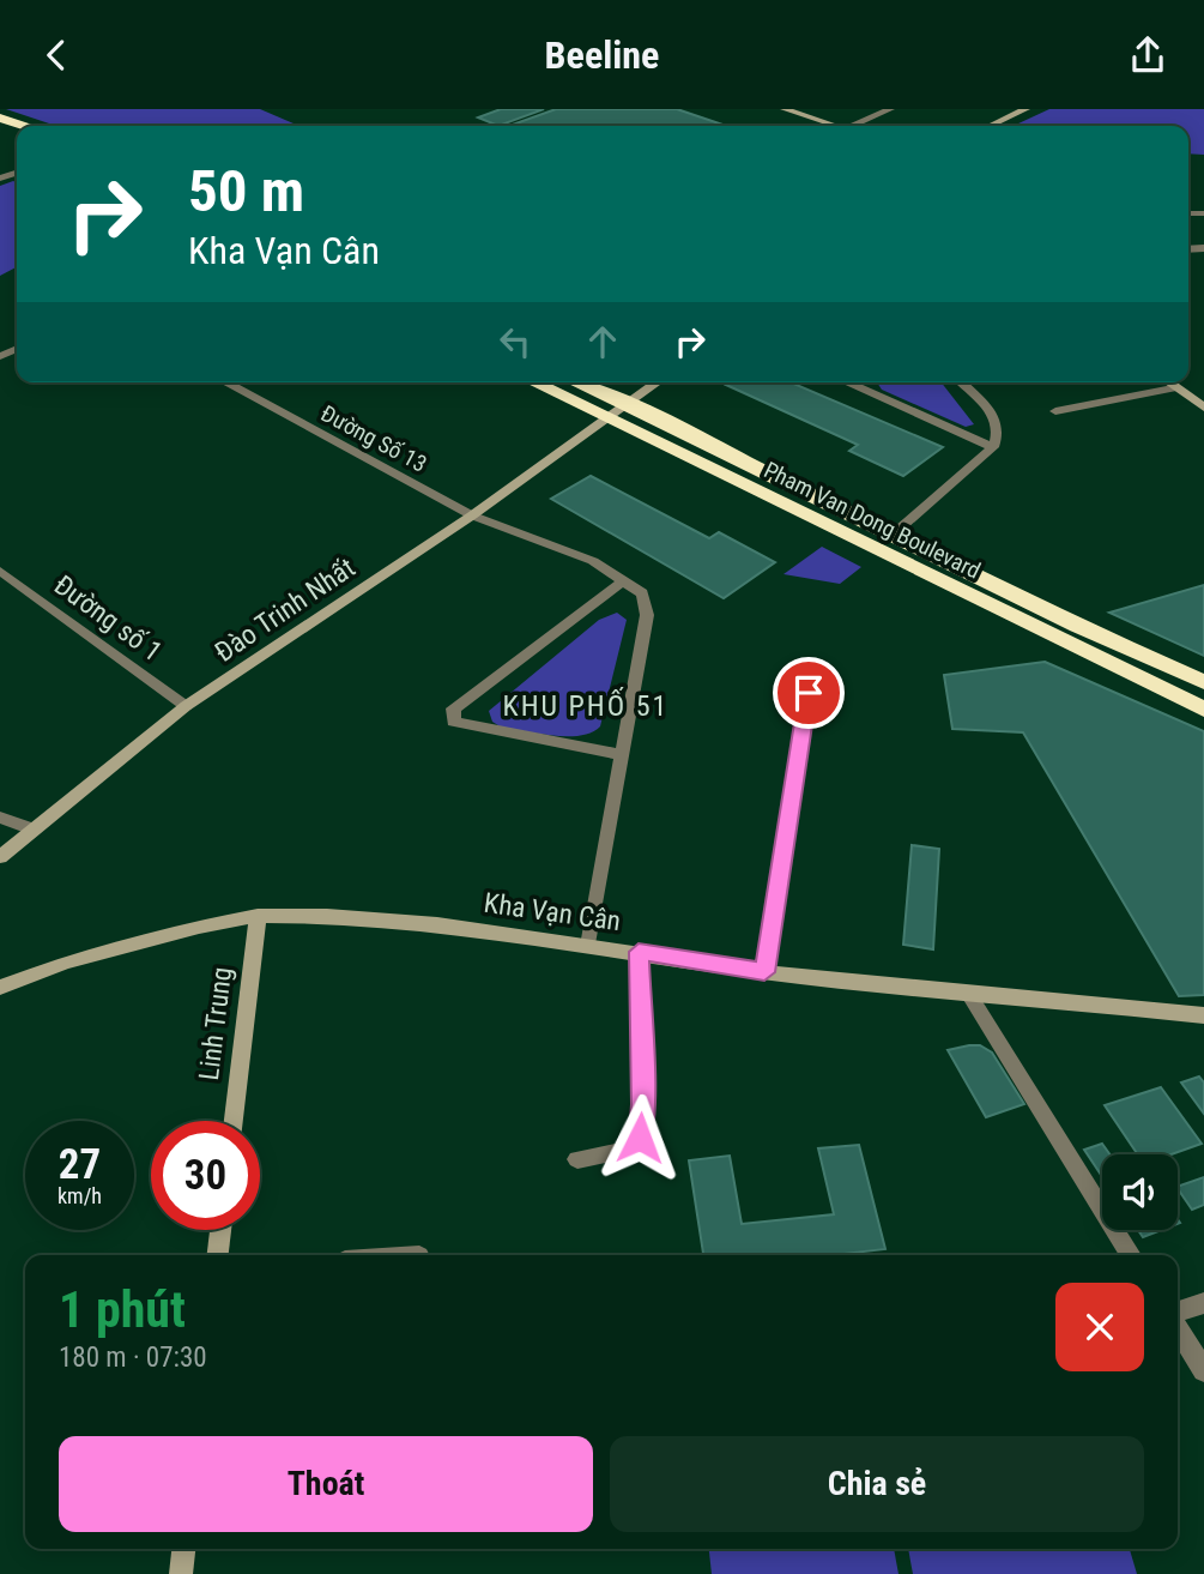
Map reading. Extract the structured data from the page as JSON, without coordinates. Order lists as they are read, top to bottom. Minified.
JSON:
{"streets":{"highway":["Pham Van Dong Boulevard"],"street":["Đường Số 13","Đào Trinh Nhất","Đường số 1","Kha Vạn Cân","Linh Trung"]},"crossings":[["Đường Số 13","Đào Trinh Nhất"],["Pham Van Dong Boulevard","Đào Trinh Nhất"],["Đào Trinh Nhất","Đường số 1"],["Kha Vạn Cân","Linh Trung"]],"districts":["KHU PHỐ 51"],"page":{"header":"Beeline","turn":["50 m","Kha Vạn Cân"],"speed":"27 km/h","limit":"30","heading":["1 phút","180 m · 07:30"],"buttons":["Thoát","Chia sẻ"]}}
